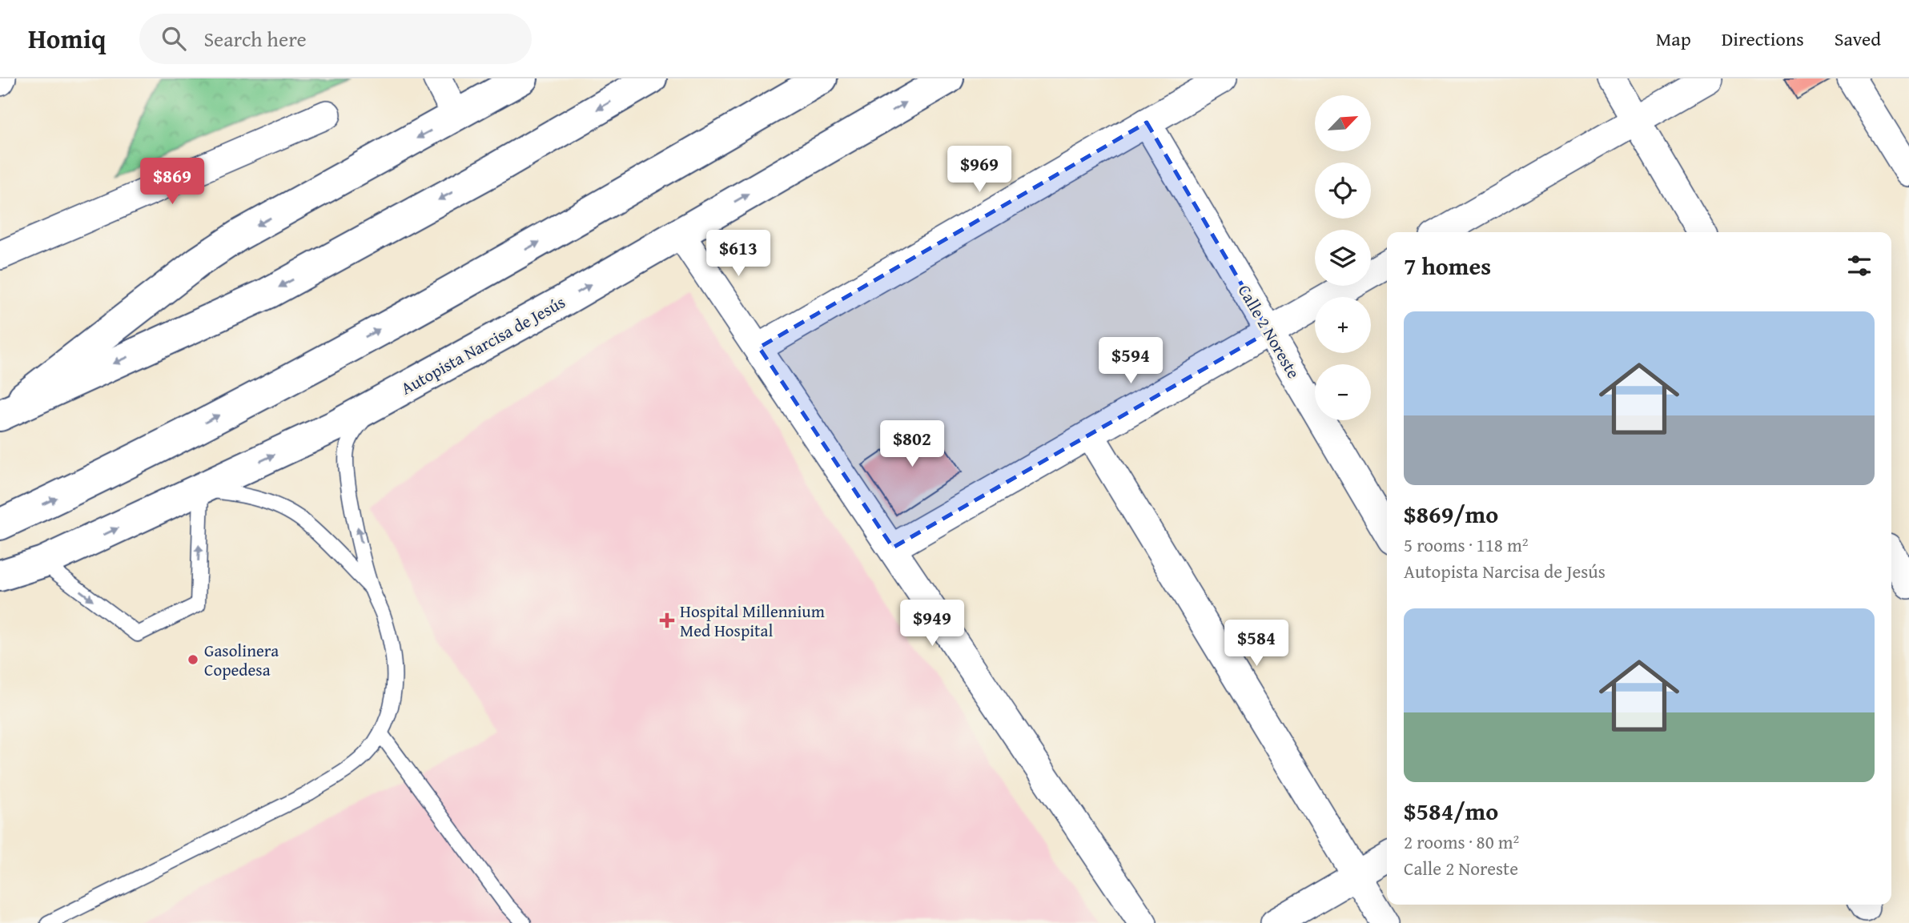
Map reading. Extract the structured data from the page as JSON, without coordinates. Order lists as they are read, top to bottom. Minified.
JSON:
{"streets":{"main road":["Autopista Narcisa de Jesús"],"street":["Calle 2 Noreste"]},"places":{"health":["Hospital Millennium Med Hospital"],"other":["Gasolinera Copedesa"]},"north":"top right","page":{"header":"Homiq","search":"Search here","nav":["Map","Directions","Saved"],"map_buttons":["+","−"],"price":["$969","$869","$613","$594","$802","$949","$584"],"heading":"7 homes","list":[{"name":"$869/mo","note":"5 rooms · 118 m² · Autopista Narcisa de Jesús"},{"name":"$584/mo","note":"2 rooms · 80 m² · Calle 2 Noreste"}]}}
